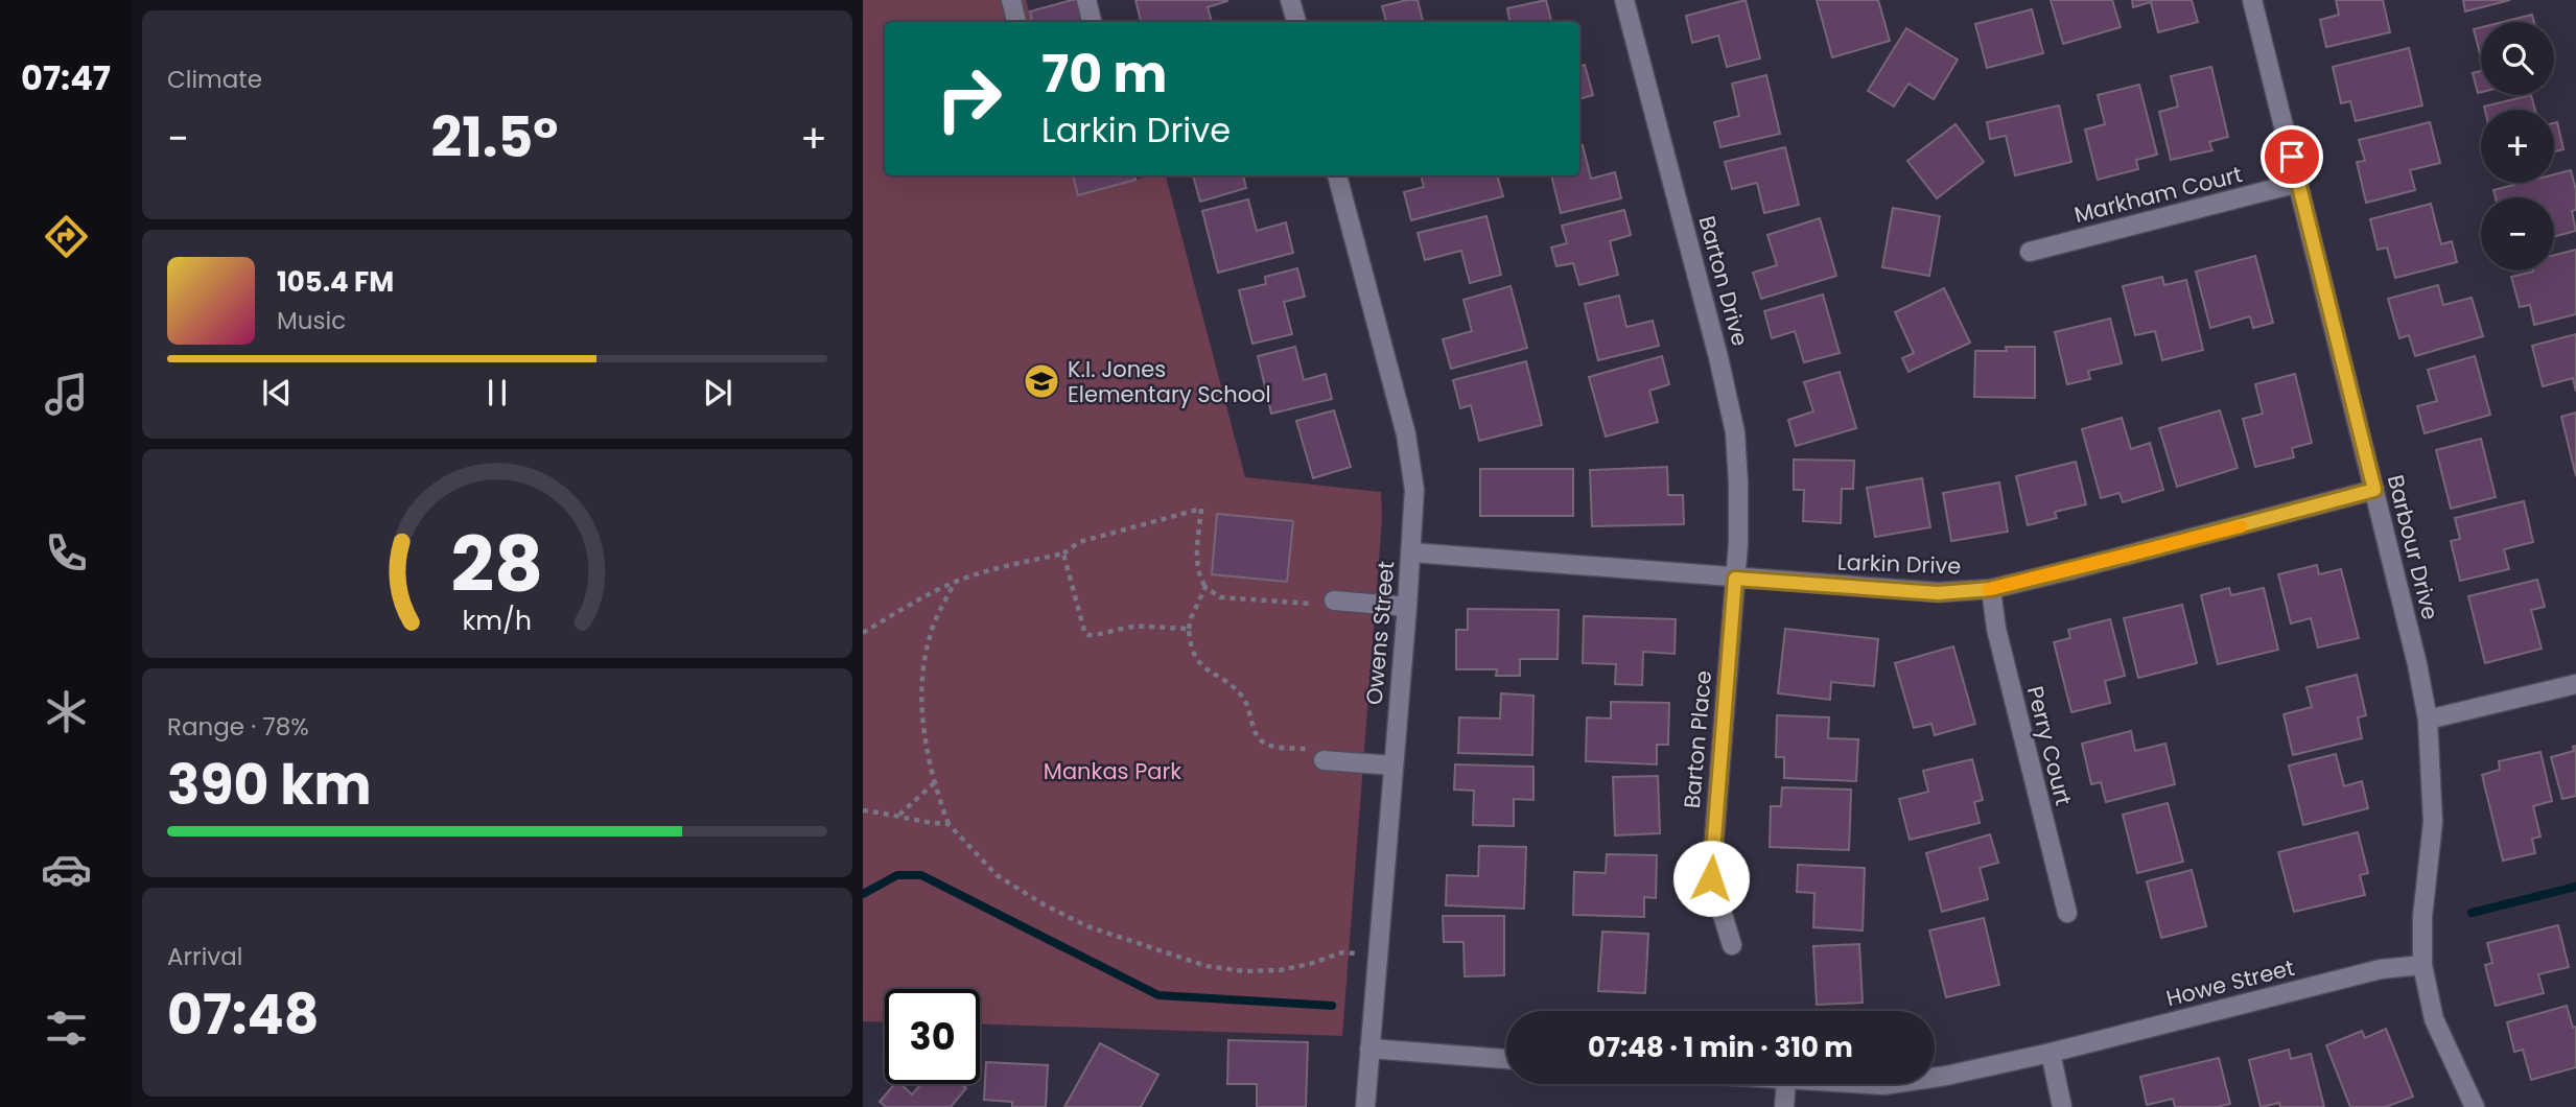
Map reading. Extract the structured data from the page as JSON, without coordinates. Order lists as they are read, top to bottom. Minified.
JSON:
{"streets":{"street":["Markham Court","Barton Drive","Barbour Drive","Larkin Drive","Owens Street","Barton Place","Perry Court","Howe Street"]},"crossings":[["Markham Court","Barbour Drive"],["Barton Drive","Larkin Drive"],["Barton Drive","Barton Place"],["Barbour Drive","Larkin Drive"],["Barbour Drive","Howe Street"],["Larkin Drive","Owens Street"],["Larkin Drive","Barton Place"],["Larkin Drive","Perry Court"]],"parks":["Mankas Park"],"places":{"school or university":["K.I. Jones Elementary School"]},"page":{"tabs":"07:47","tile":["Climate",["Range · 78%","390 km"],["Arrival","07:48"]],"map_buttons":["+","−"],"turn":["70 m","Larkin Drive"],"heat":["−","21.5°","+"],"song":["105.4 FM","Music"],"limit":"30","trip":"07:48 · 1 min · 310 m","gauge":["28","km/h"]}}
